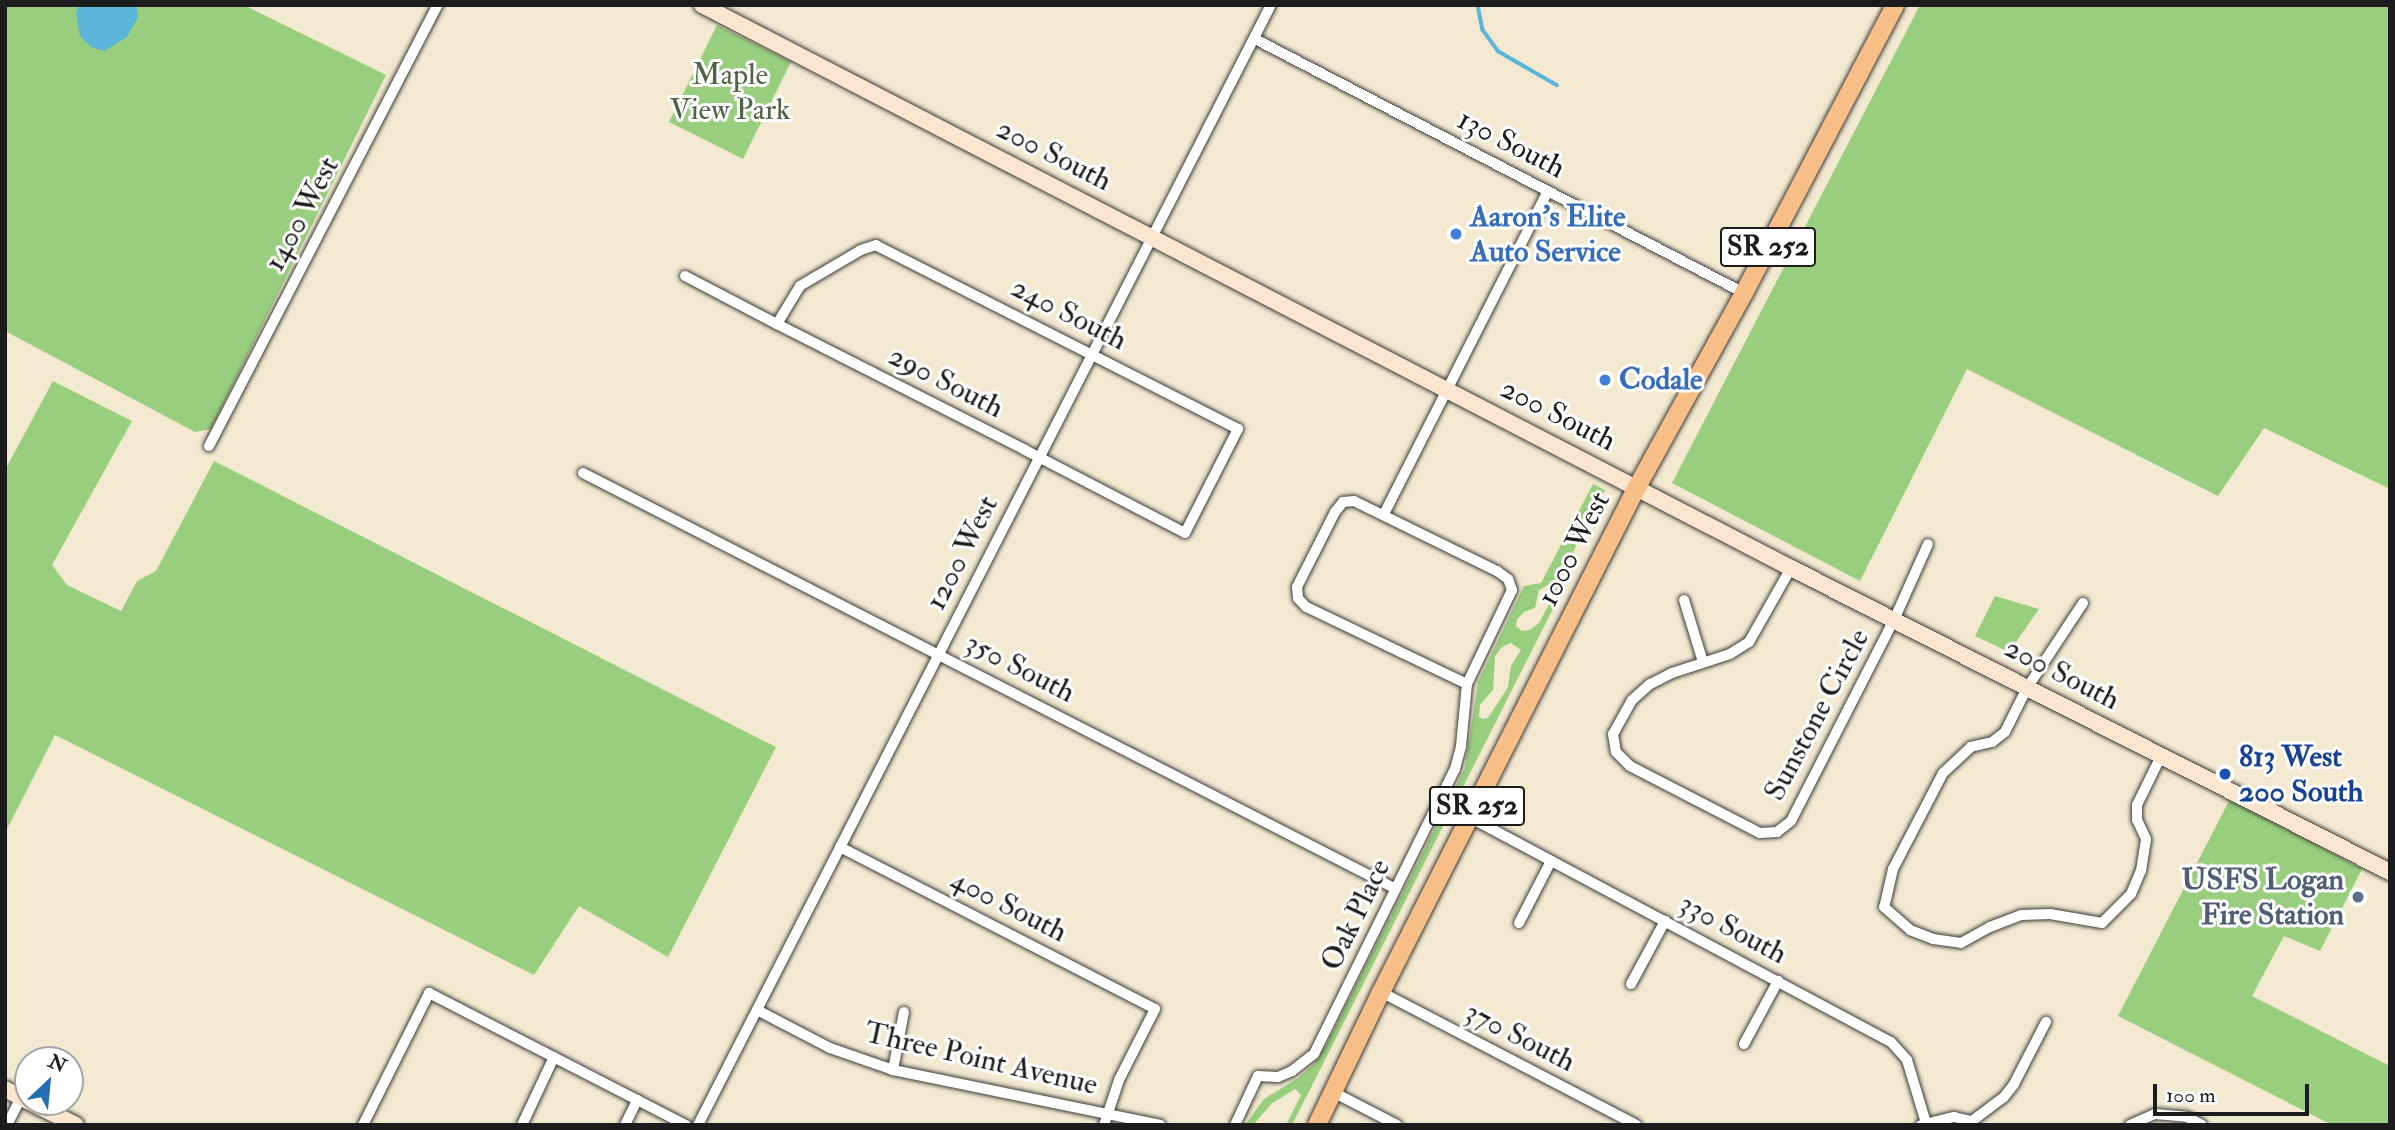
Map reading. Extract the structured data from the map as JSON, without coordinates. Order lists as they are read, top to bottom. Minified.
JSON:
{"streets":{"main road":["SR 252","1000 West"],"street":["130 South","200 South","1400 West","240 South","290 South","1200 West","350 South","Sunstone Circle","400 South","Oak Place","330 South","370 South","Three Point Avenue"]},"crossings":[["130 South","1000 West"],["130 South","1200 West"],["200 South","1000 West"],["200 South","1200 West"],["200 South","Sunstone Circle"],["240 South","290 South"],["240 South","1200 West"],["290 South","1200 West"],["1000 West","330 South"],["1000 West","370 South"],["1200 West","350 South"],["1200 West","400 South"],["1200 West","Three Point Avenue"],["350 South","Oak Place"],["400 South","Three Point Avenue"]],"parks":["Maple View Park"],"places":["Aaron's Elite Auto Service","Codale","813 West 200 South","USFS Logan Fire Station"],"scale_bar":"100 m","north":"top right"}
